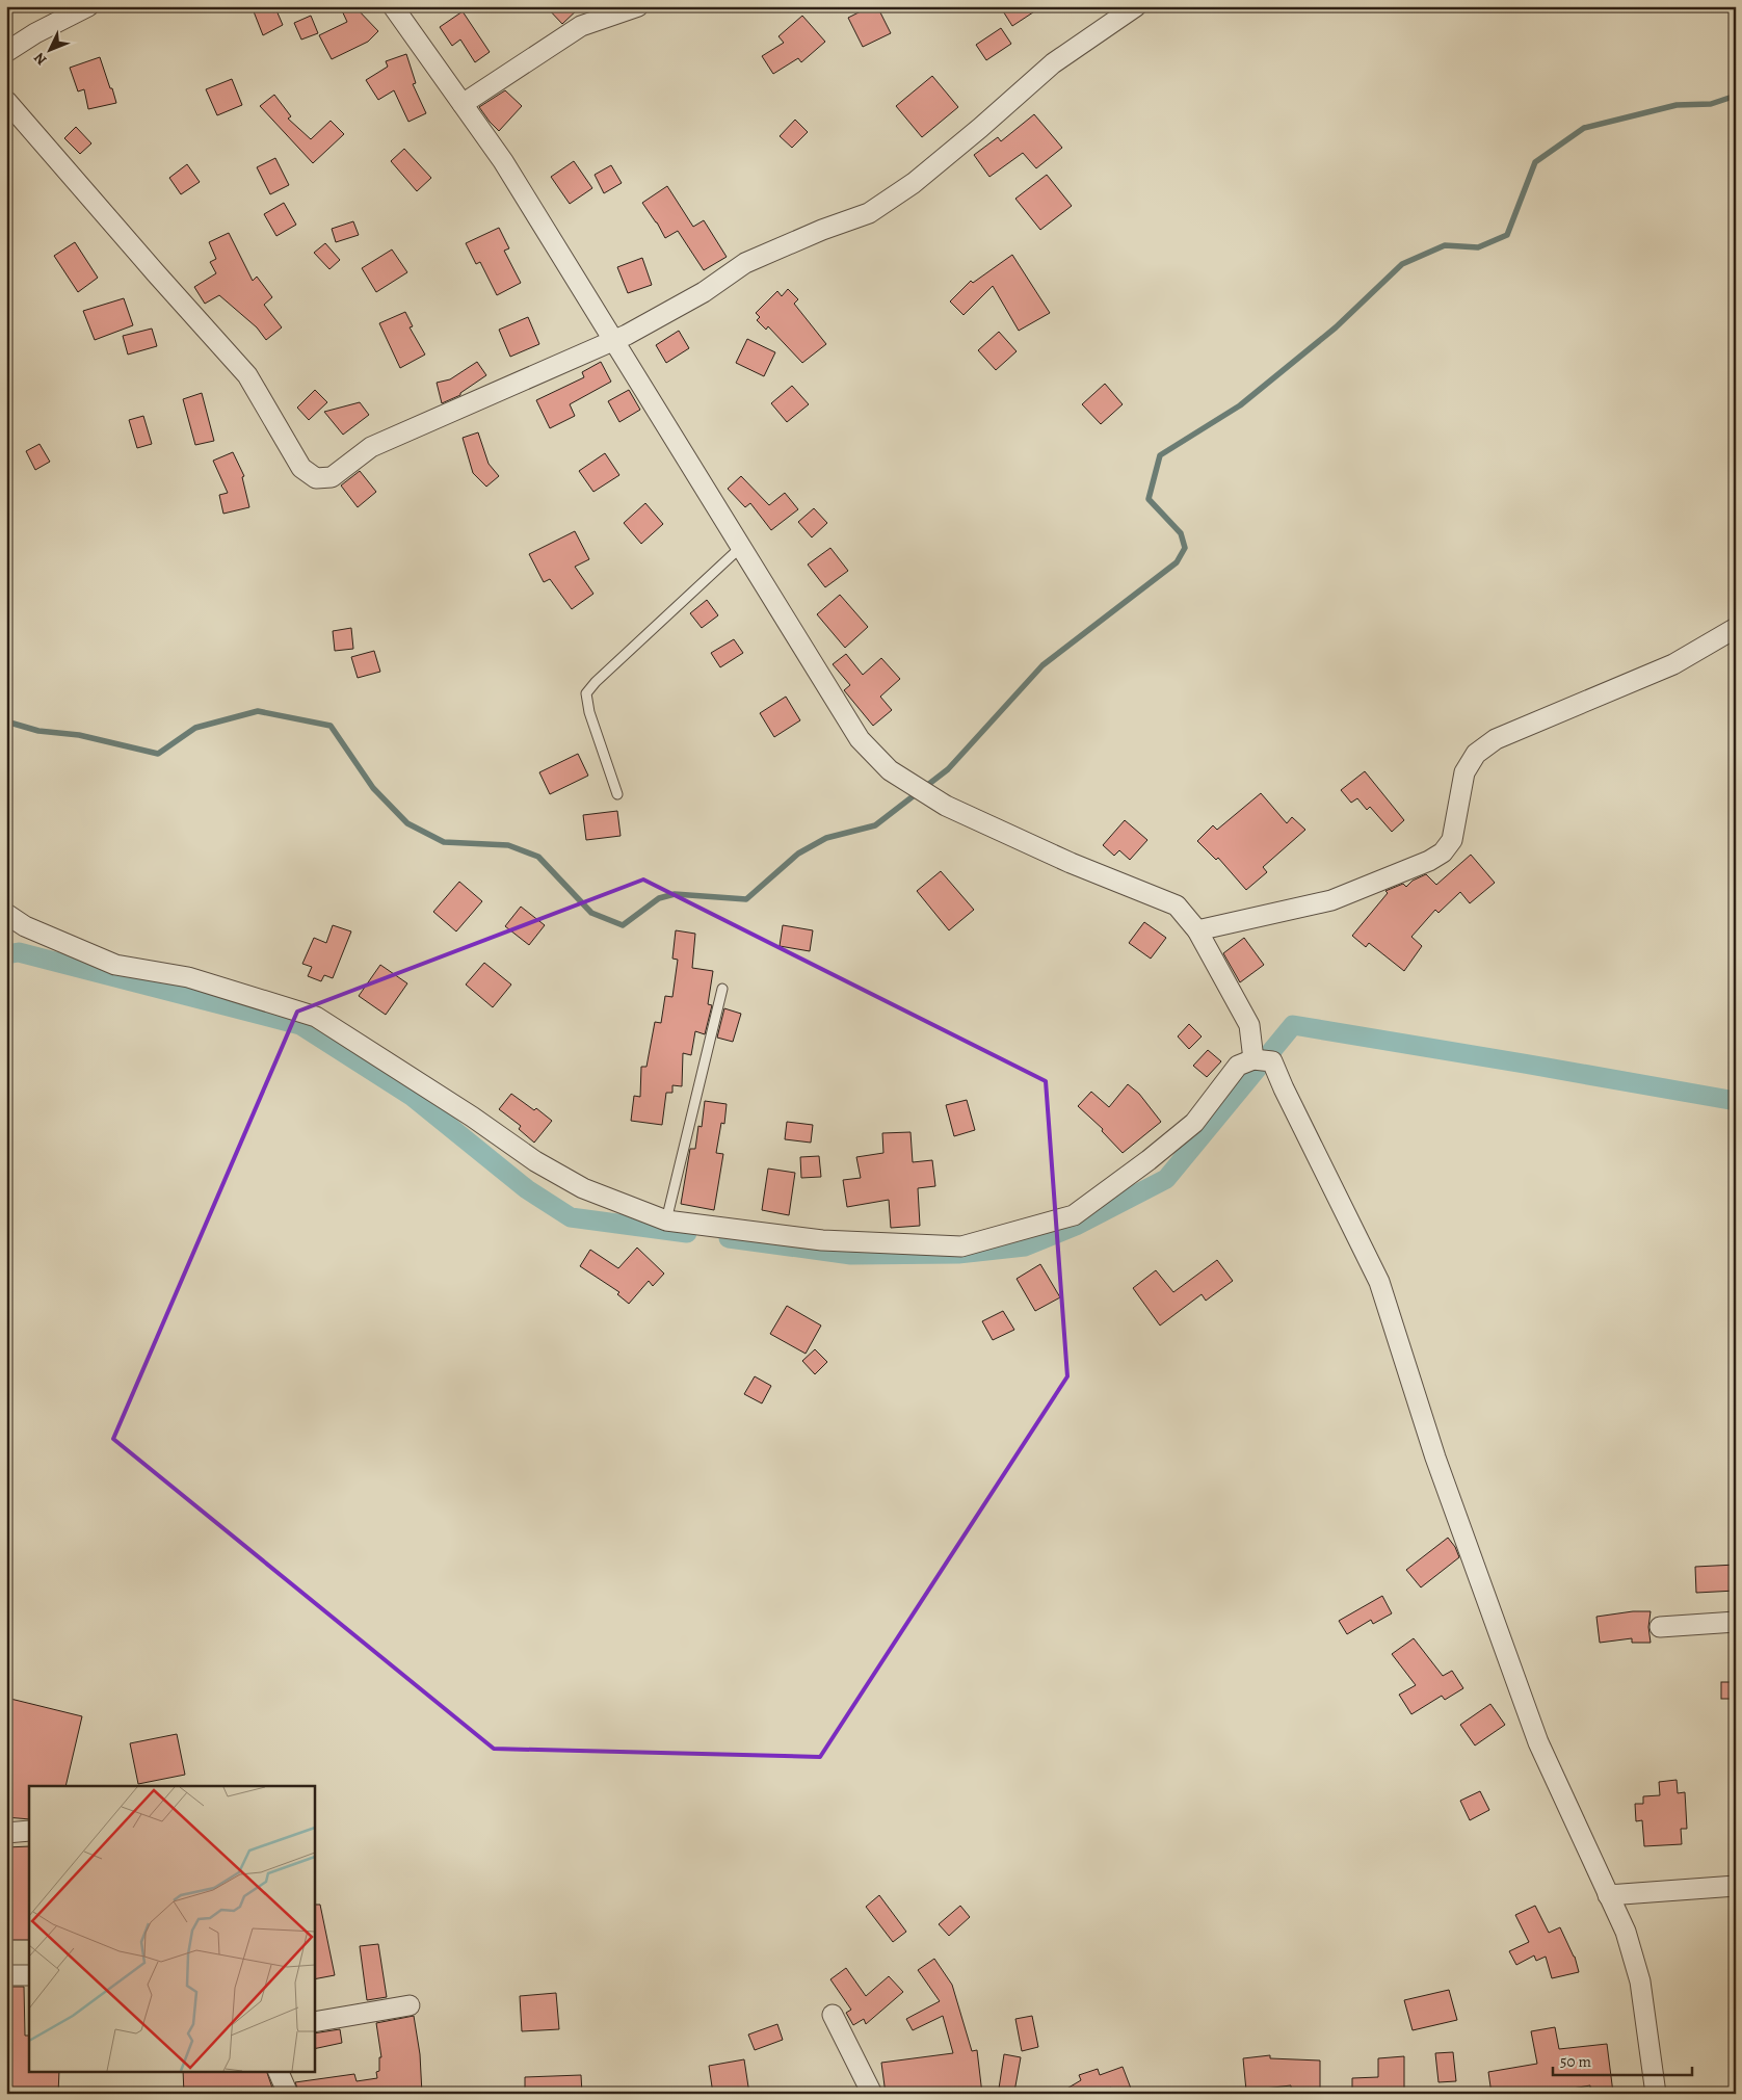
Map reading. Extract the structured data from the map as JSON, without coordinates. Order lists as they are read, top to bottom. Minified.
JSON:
{"scale_bar":"50 m","north":"bottom left"}
